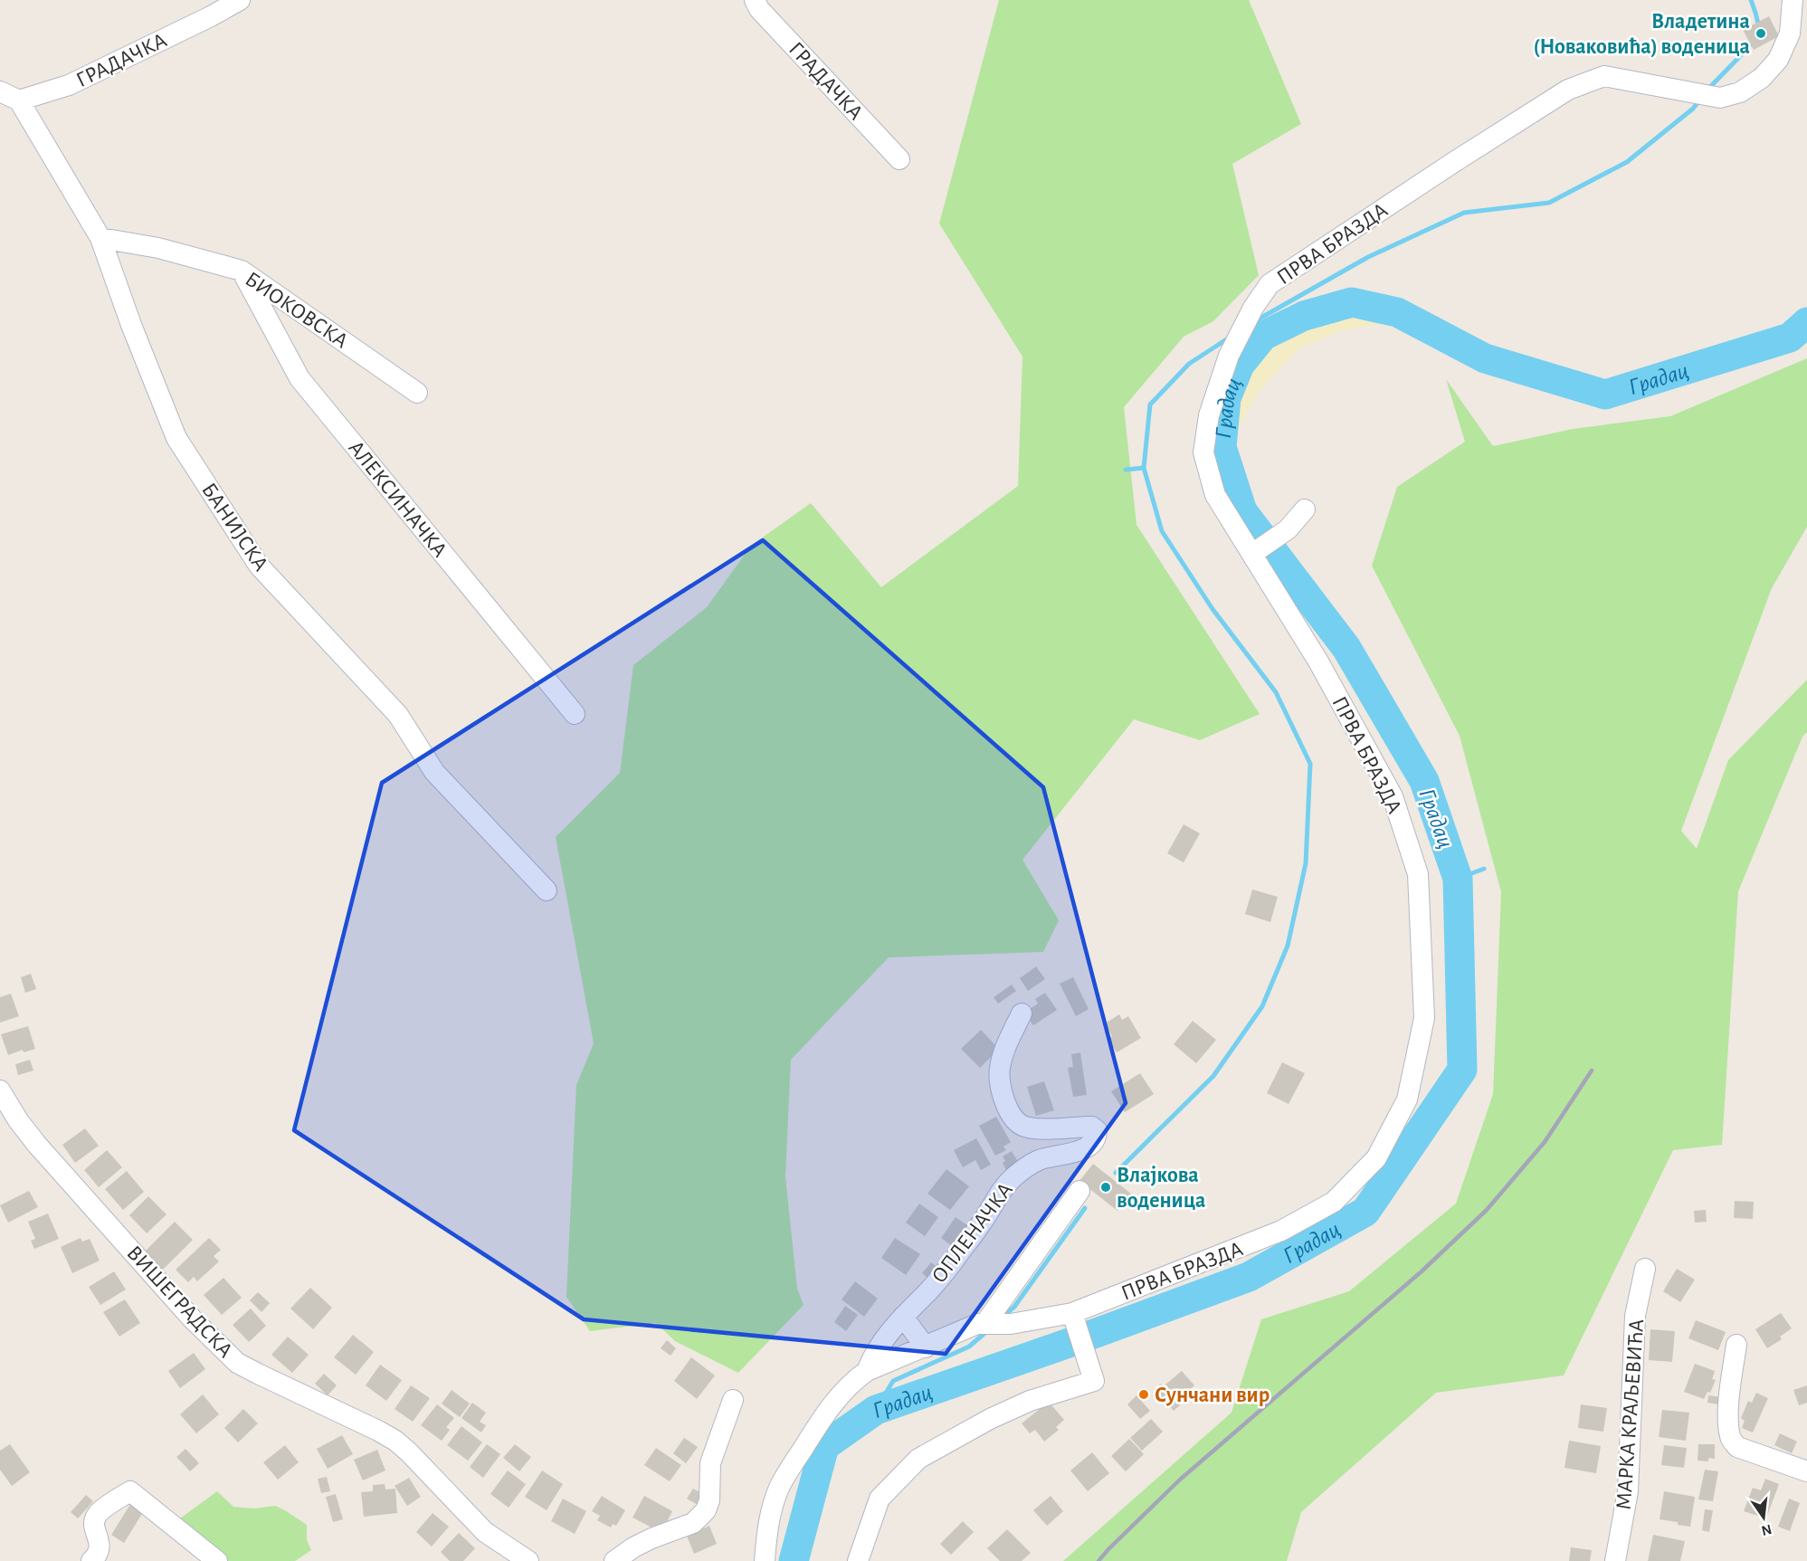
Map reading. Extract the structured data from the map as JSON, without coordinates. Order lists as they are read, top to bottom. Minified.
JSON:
{"streets":{"street":["ГРАДАЧКА","ПРВА БРАЗДА","БИОКОВСКА","АЛЕКСИНАЧКА","БАНИЈСКА","ОПЛЕНАЧКА","ВИШЕГРАДСКА","МАРКА КРАЉЕВИЋА"]},"crossings":[["ГРАДАЧКА","БАНИЈСКА"],["ПРВА БРАЗДА","ОПЛЕНАЧКА"],["БИОКОВСКА","АЛЕКСИНАЧКА"],["БИОКОВСКА","БАНИЈСКА"]],"water":["Градац"],"places":["Владетина (Новаковића) воденица","Влајкова воденица","Сунчани вир"],"north":"bottom"}
